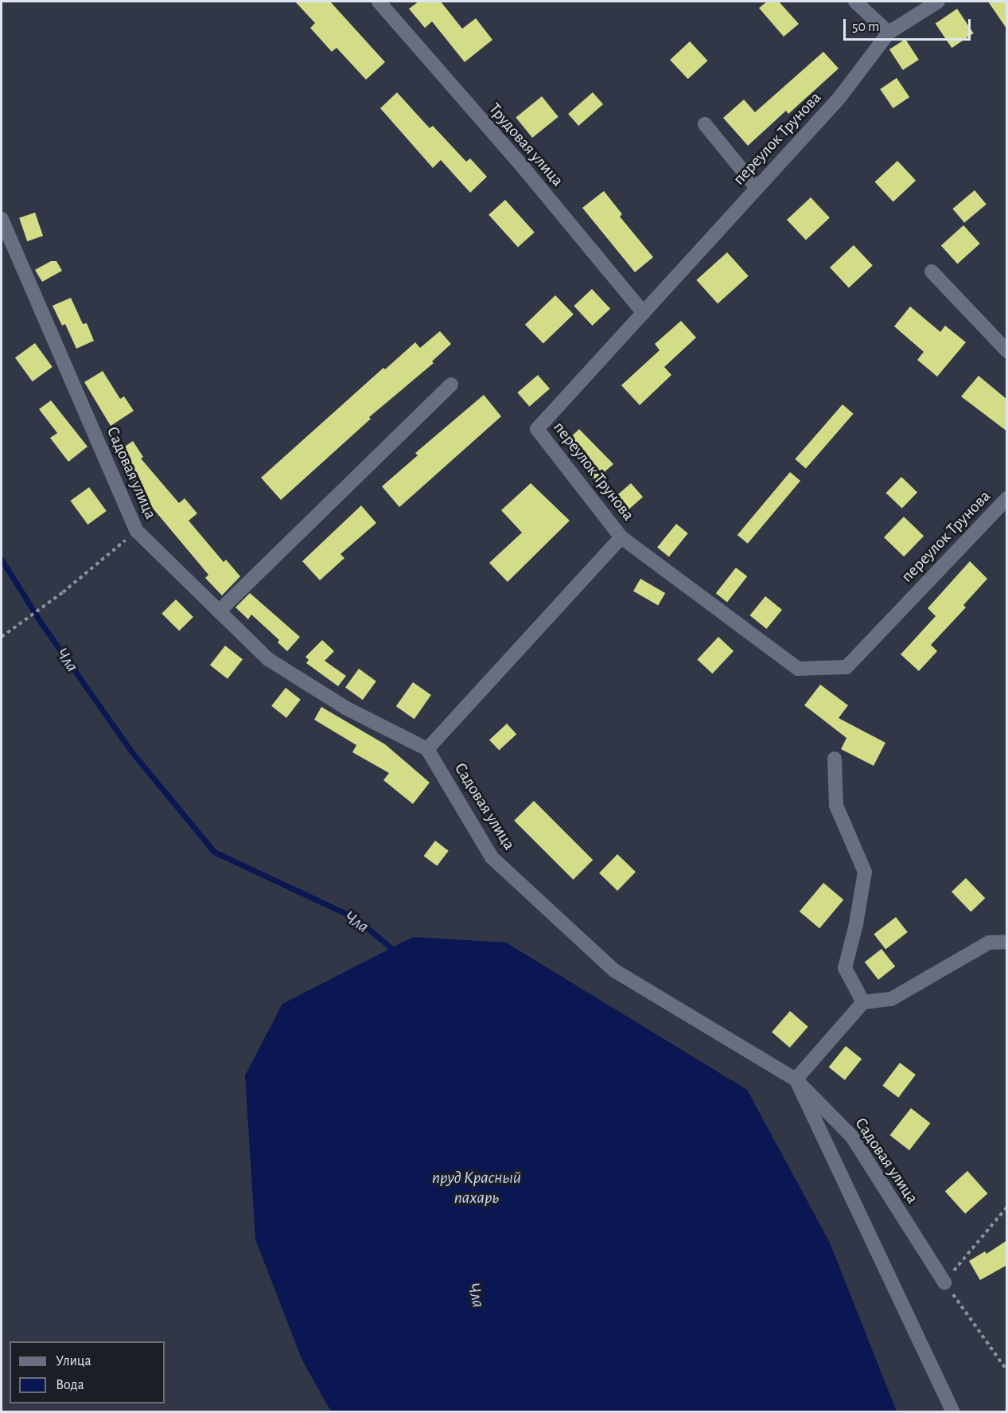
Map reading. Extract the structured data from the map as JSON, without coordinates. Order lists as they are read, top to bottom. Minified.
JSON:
{"streets":{"street":["переулок Трунова","Трудовая улица","Садовая улица"]},"crossings":[["переулок Трунова","Трудовая улица"]],"water":["Чла","пруд Красный пахарь"],"legend":["Улица","Вода"],"scale_bar":"50 m"}
